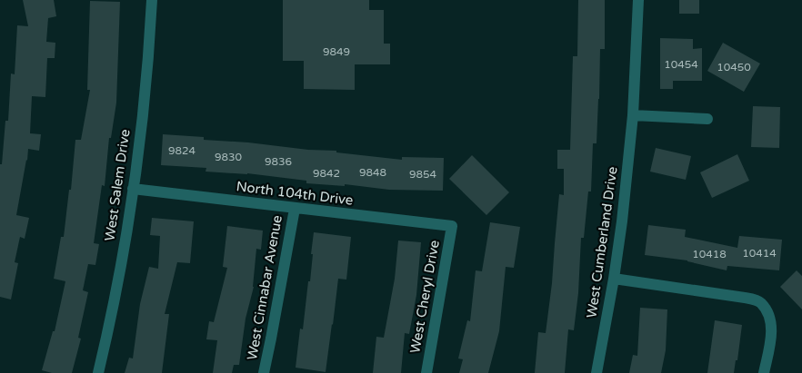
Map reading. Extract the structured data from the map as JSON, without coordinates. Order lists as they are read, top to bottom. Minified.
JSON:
{"streets":{"street":["West Salem Drive","North 104th Drive","West Cumberland Drive","West Cinnabar Avenue","West Cheryl Drive"]},"crossings":[["West Salem Drive","North 104th Drive"],["North 104th Drive","West Cinnabar Avenue"],["North 104th Drive","West Cheryl Drive"]],"house_numbers":["9849","10454","10450","9824","9830","9836","9848","9842","9854","10414","10418"]}
